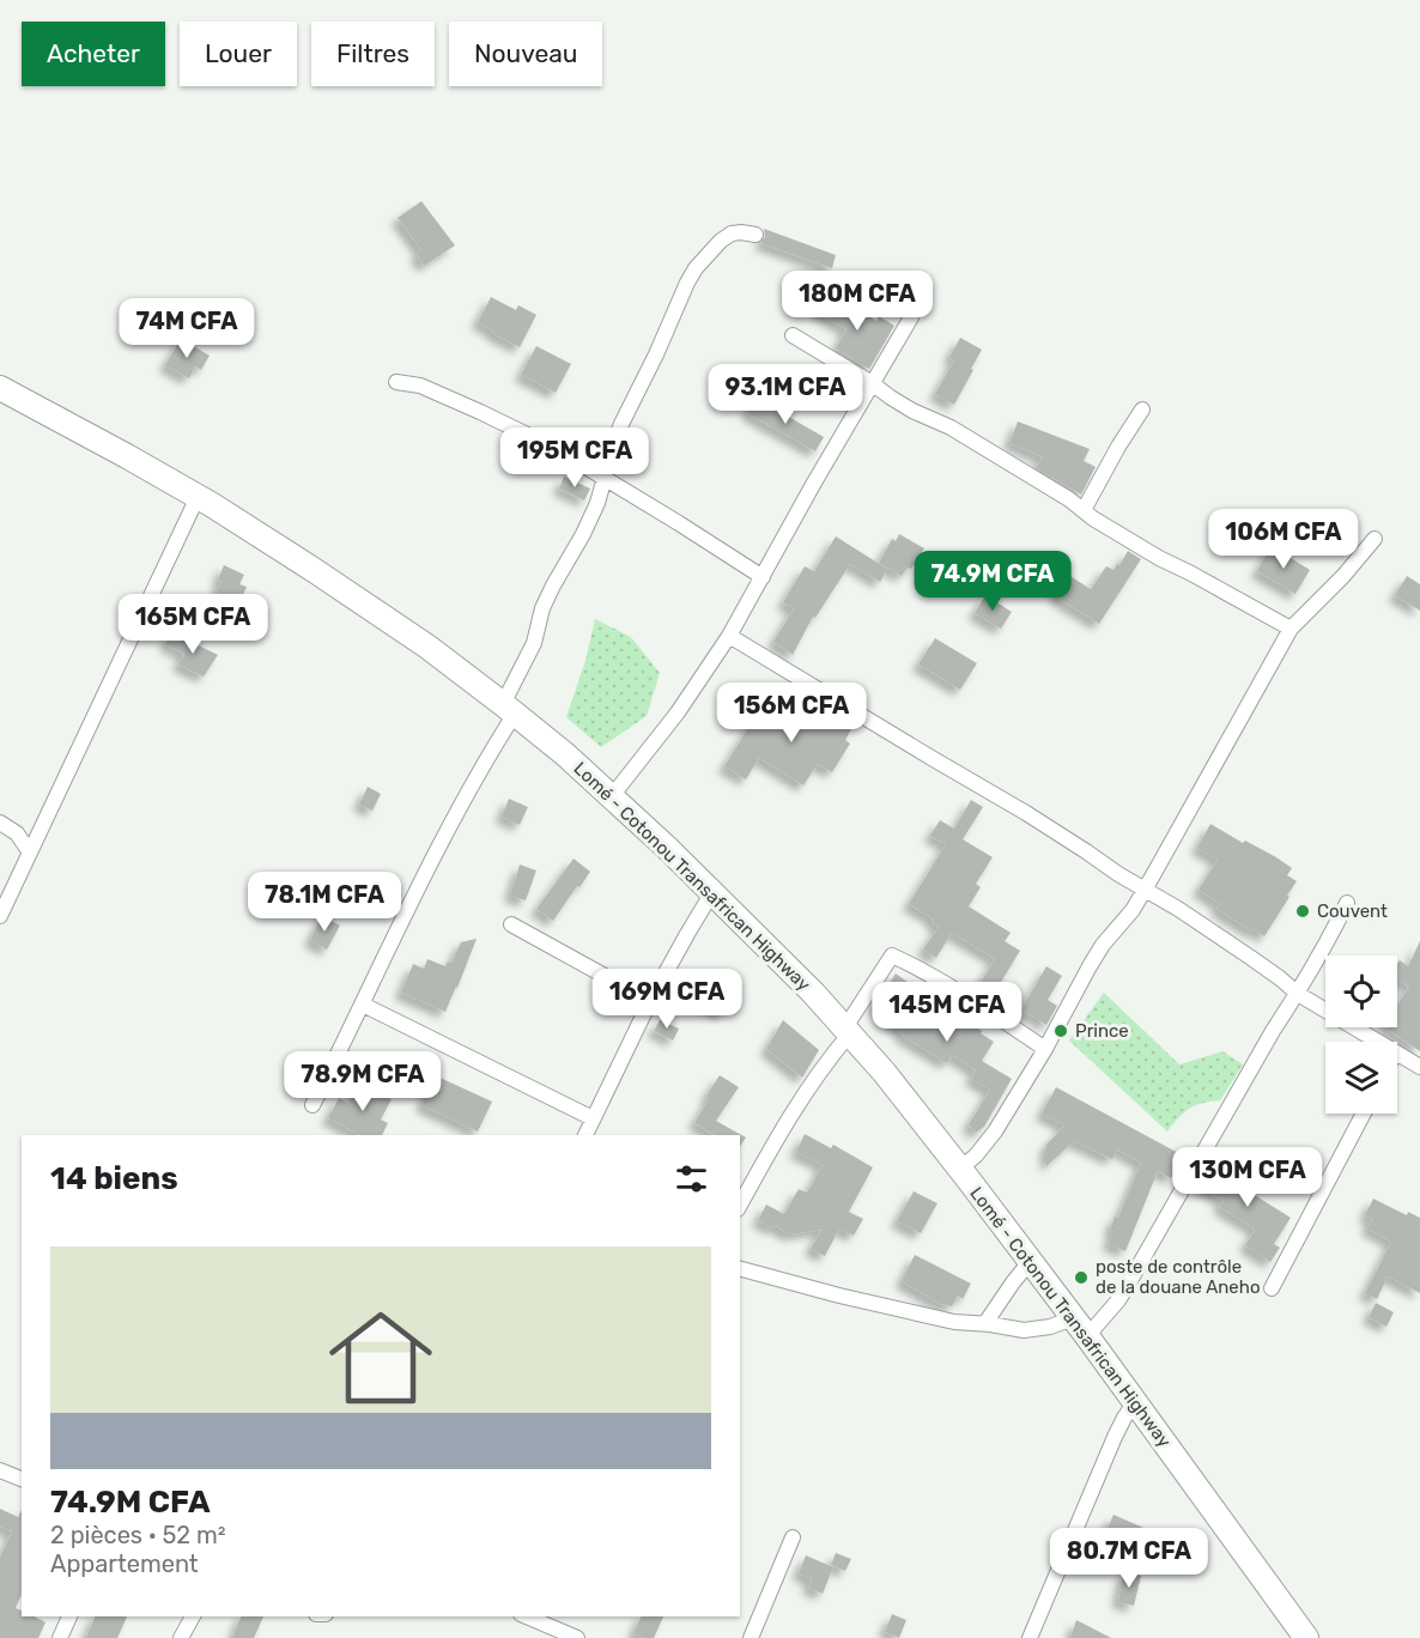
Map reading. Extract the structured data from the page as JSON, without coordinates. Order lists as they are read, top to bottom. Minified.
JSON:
{"streets":{"highway":["Lomé - Cotonou Transafrican Highway"]},"places":["Couvent","Prince","poste de contrôle de la douane Aneho"],"page":{"chip":["Acheter","Louer","Filtres","Nouveau"],"price":["180M CFA","74M CFA","93.1M CFA","195M CFA","106M CFA","74.9M CFA","165M CFA","156M CFA","78.1M CFA","169M CFA","145M CFA","78.9M CFA","130M CFA","80.7M CFA"],"heading":"14 biens","list":[{"name":"74.9M CFA","note":"2 pièces · 52 m² · Appartement"}]}}
